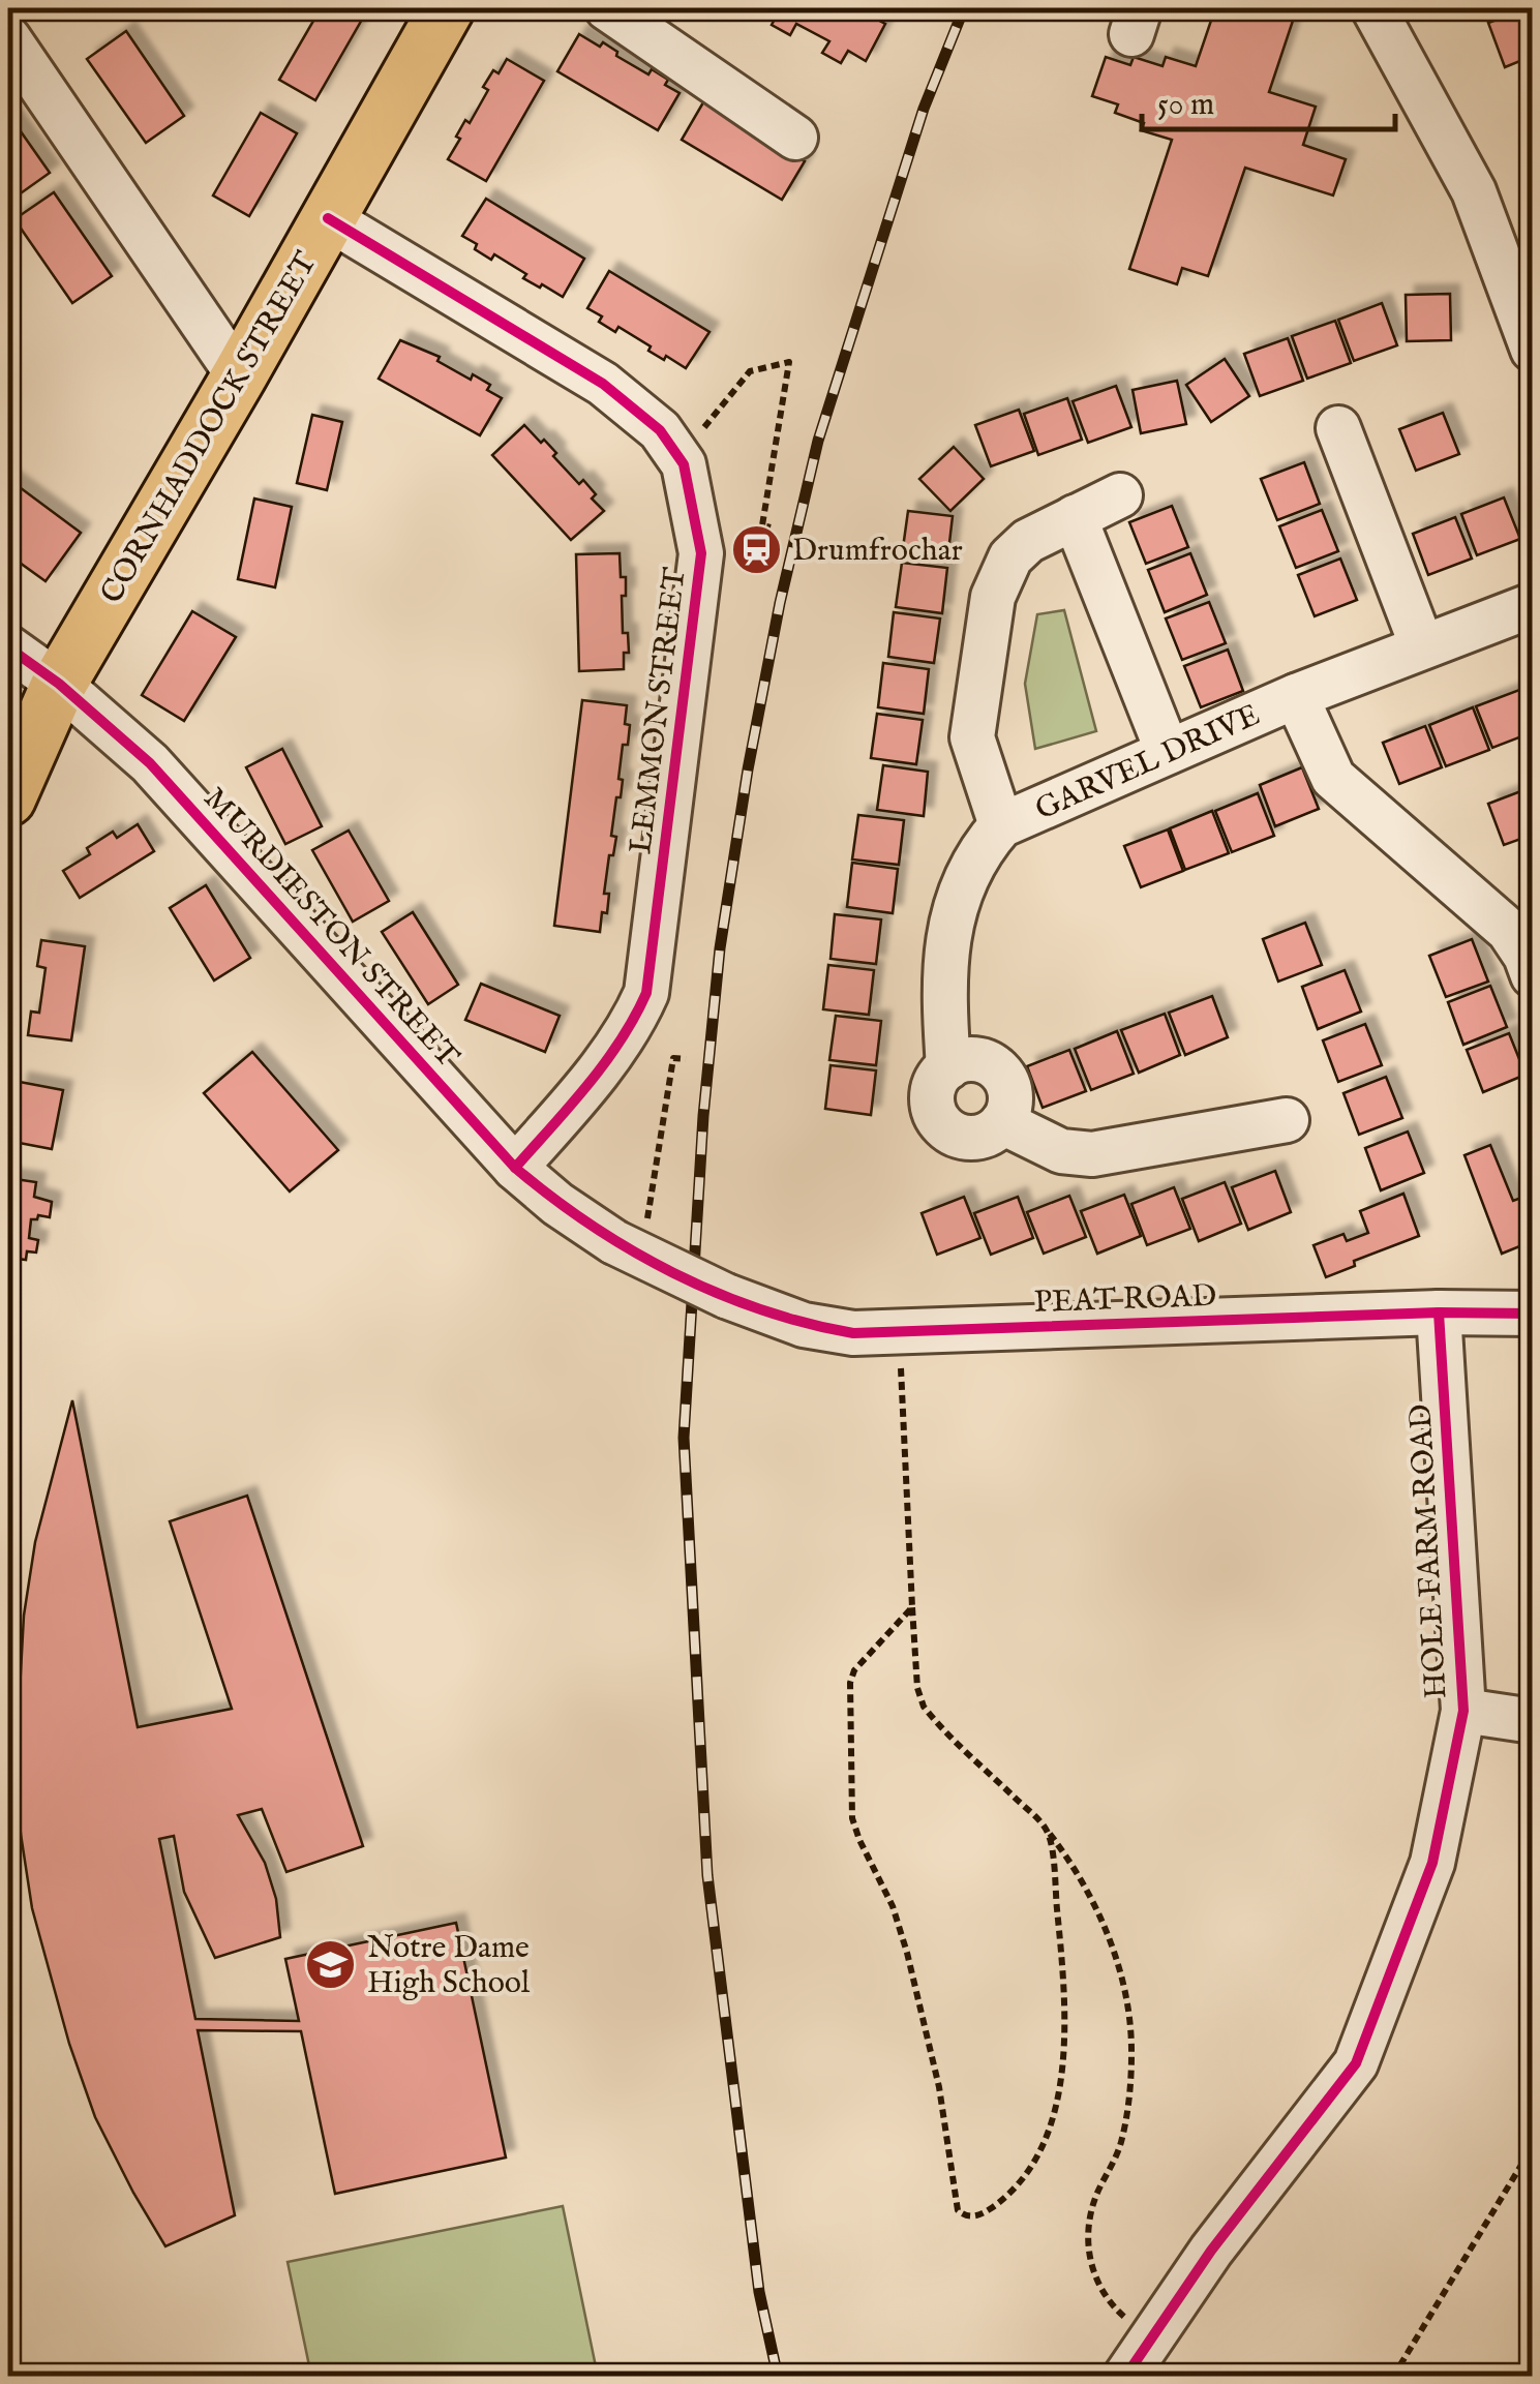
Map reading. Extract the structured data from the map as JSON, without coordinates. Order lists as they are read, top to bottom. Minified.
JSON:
{"streets":{"main road":["CORNHADDOCK STREET"],"street":["LEMMON STREET","GARVEL DRIVE","MURDIESTON STREET","PEAT ROAD","HOLE FARM ROAD"]},"crossings":[["CORNHADDOCK STREET","LEMMON STREET"],["CORNHADDOCK STREET","MURDIESTON STREET"],["LEMMON STREET","MURDIESTON STREET"],["MURDIESTON STREET","PEAT ROAD"],["PEAT ROAD","HOLE FARM ROAD"]],"places":{"station":["Drumfrochar"],"school or university":["Notre Dame High School"]},"scale_bar":"50 m"}
